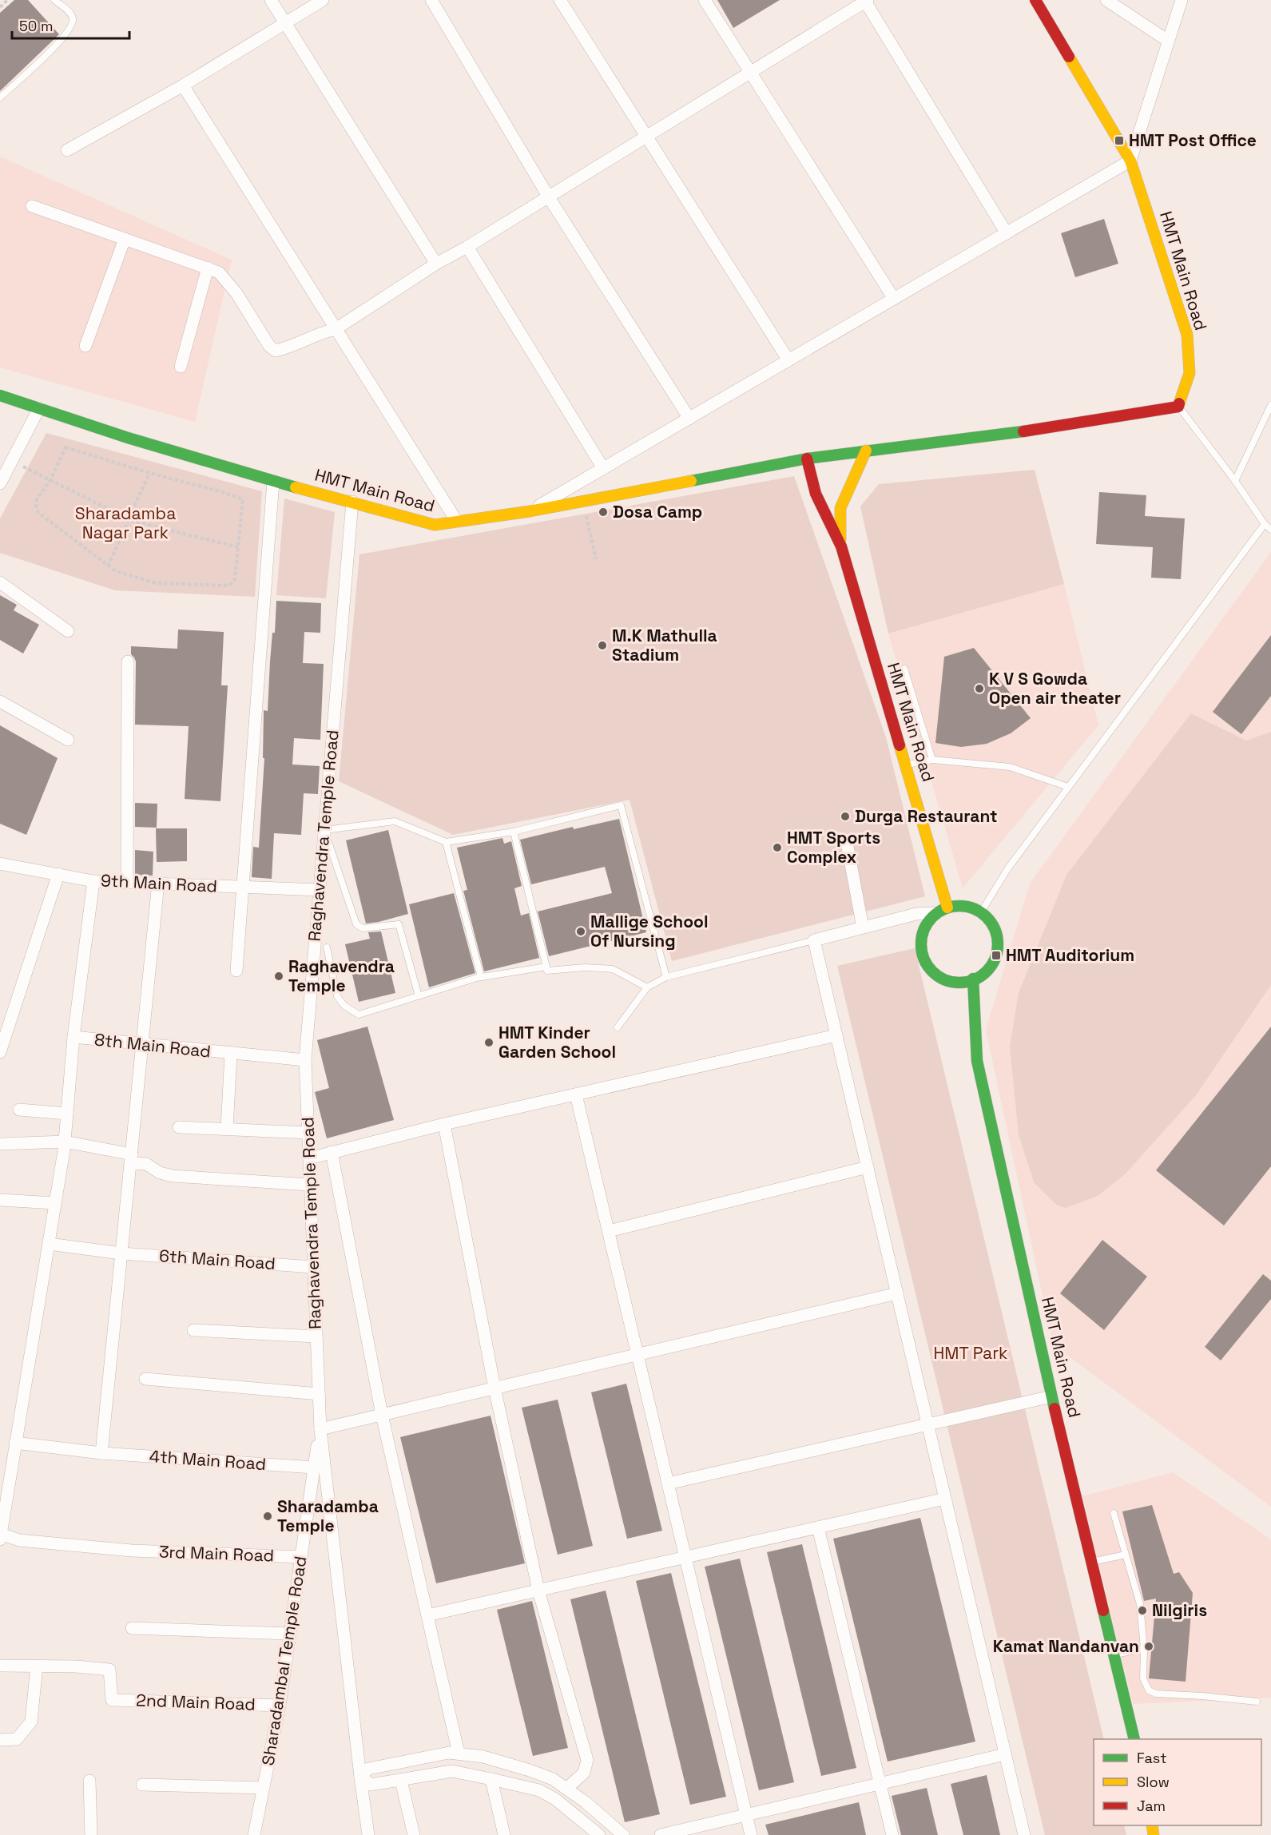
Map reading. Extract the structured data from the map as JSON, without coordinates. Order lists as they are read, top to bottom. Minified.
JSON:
{"streets":{"street":["HMT Main Road","Raghavendra Temple Road","9th Main Road","8th Main Road","6th Main Road","4th Main Road","3rd Main Road","Sharadambal Temple Road","2nd Main Road"]},"crossings":[["HMT Main Road","Raghavendra Temple Road"],["Raghavendra Temple Road","9th Main Road"],["Raghavendra Temple Road","8th Main Road"],["Raghavendra Temple Road","6th Main Road"],["Raghavendra Temple Road","Sharadambal Temple Road"],["4th Main Road","Sharadambal Temple Road"],["3rd Main Road","Sharadambal Temple Road"],["Sharadambal Temple Road","2nd Main Road"]],"parks":["Sharadamba Nagar Park","HMT Park"],"places":{"transit":["HMT Post Office","HMT Auditorium"],"other":["Dosa Camp","M.K Mathulla Stadium","K V S Gowda Open air theater","Durga Restaurant","HMT Sports Complex","Mallige School Of Nursing","Raghavendra Temple","HMT Kinder Garden School","Sharadamba Temple","Nilgiris","Kamat Nandanvan"]},"legend":["Fast","Slow","Jam"],"scale_bar":"50 m"}
